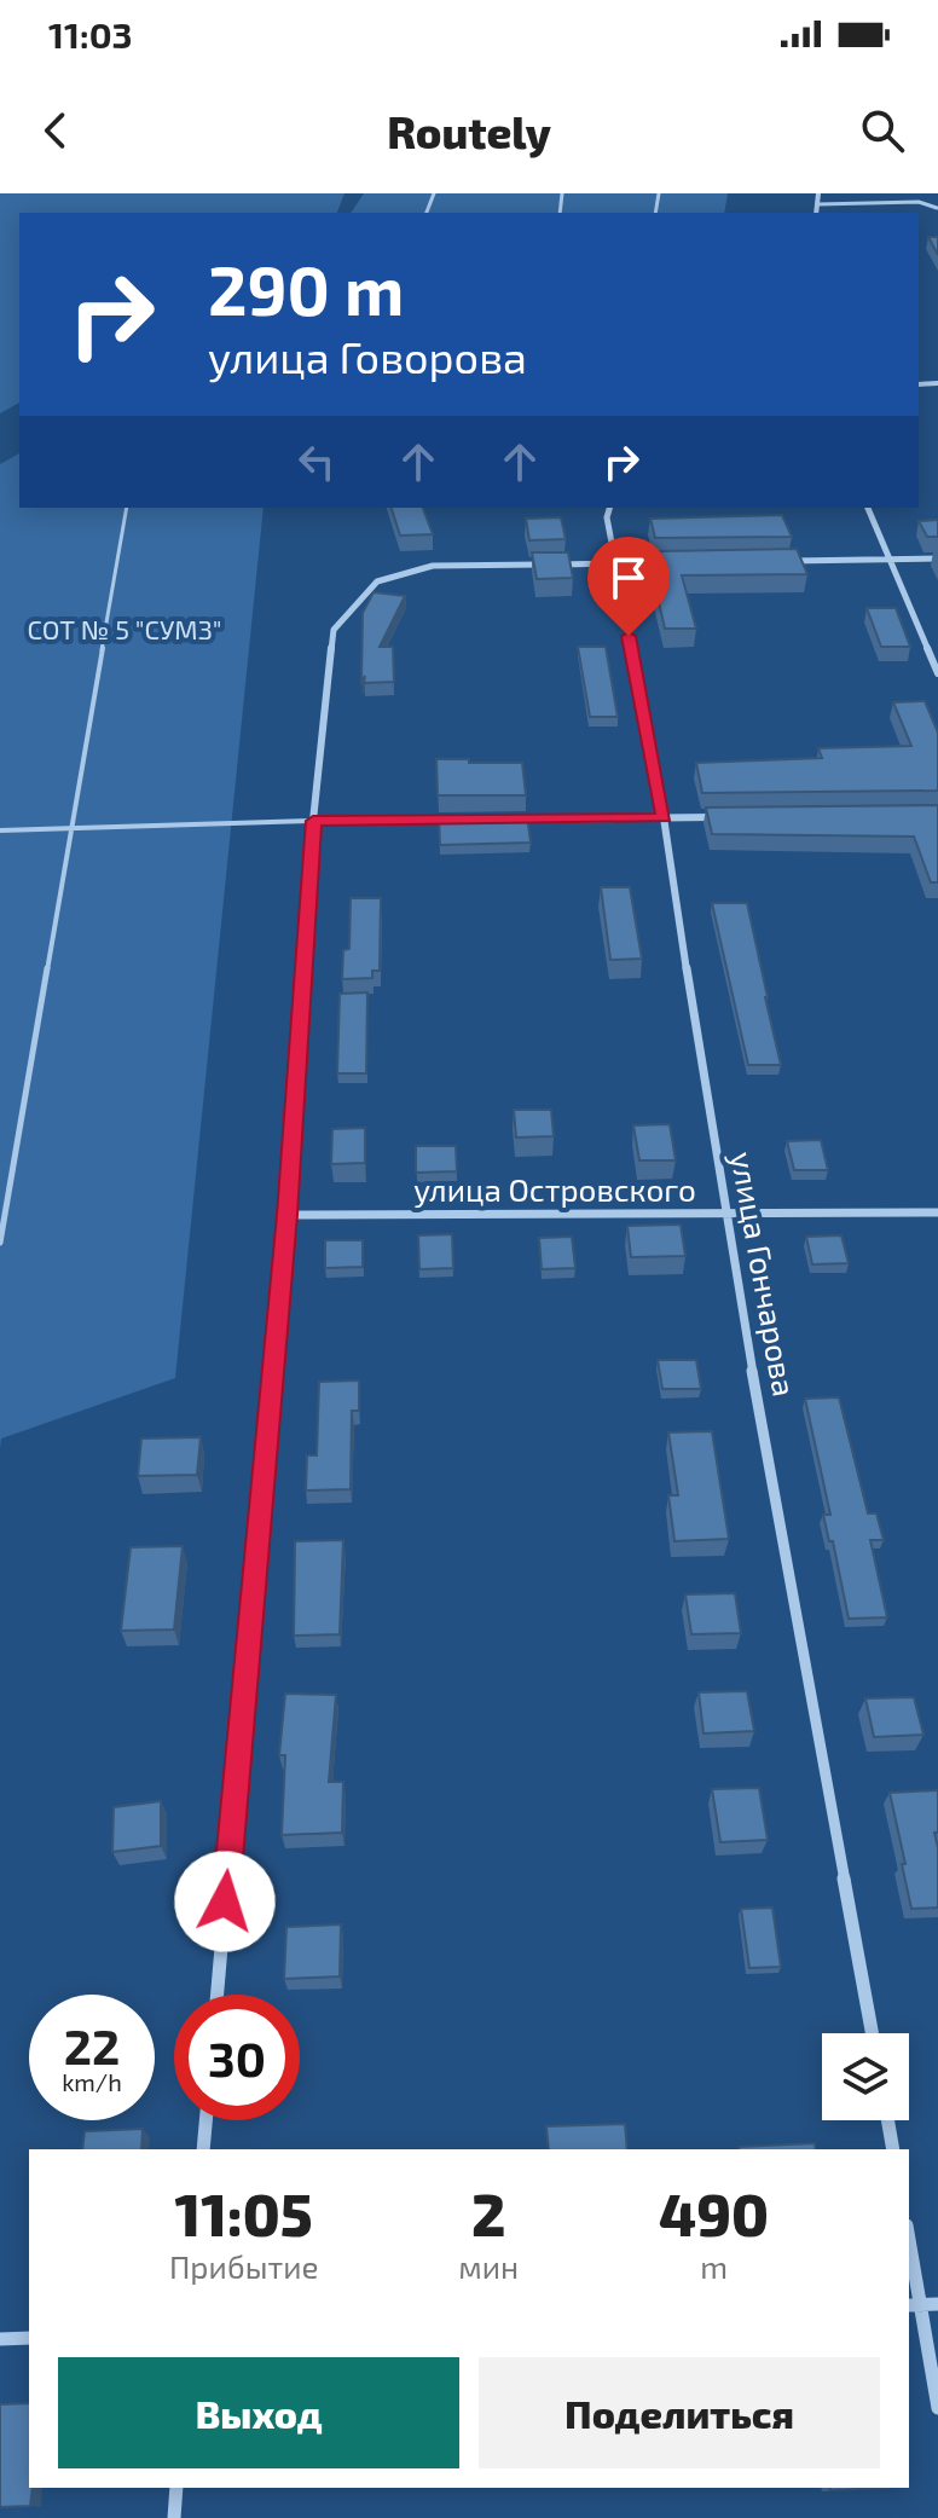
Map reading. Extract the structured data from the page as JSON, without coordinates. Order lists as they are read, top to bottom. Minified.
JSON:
{"streets":{"street":["улица Островского","улица Гончарова"]},"crossings":[["улица Островского","улица Гончарова"]],"parks":["СОТ № 5 \"СУМЗ\""],"page":{"status":"11:03","header":"Routely","turn":["290 m","улица Говорова"],"speed":"22 km/h","limit":"30","eta":["11:05","Прибытие","2","мин","490","m"],"buttons":["Выход","Поделиться"]}}
